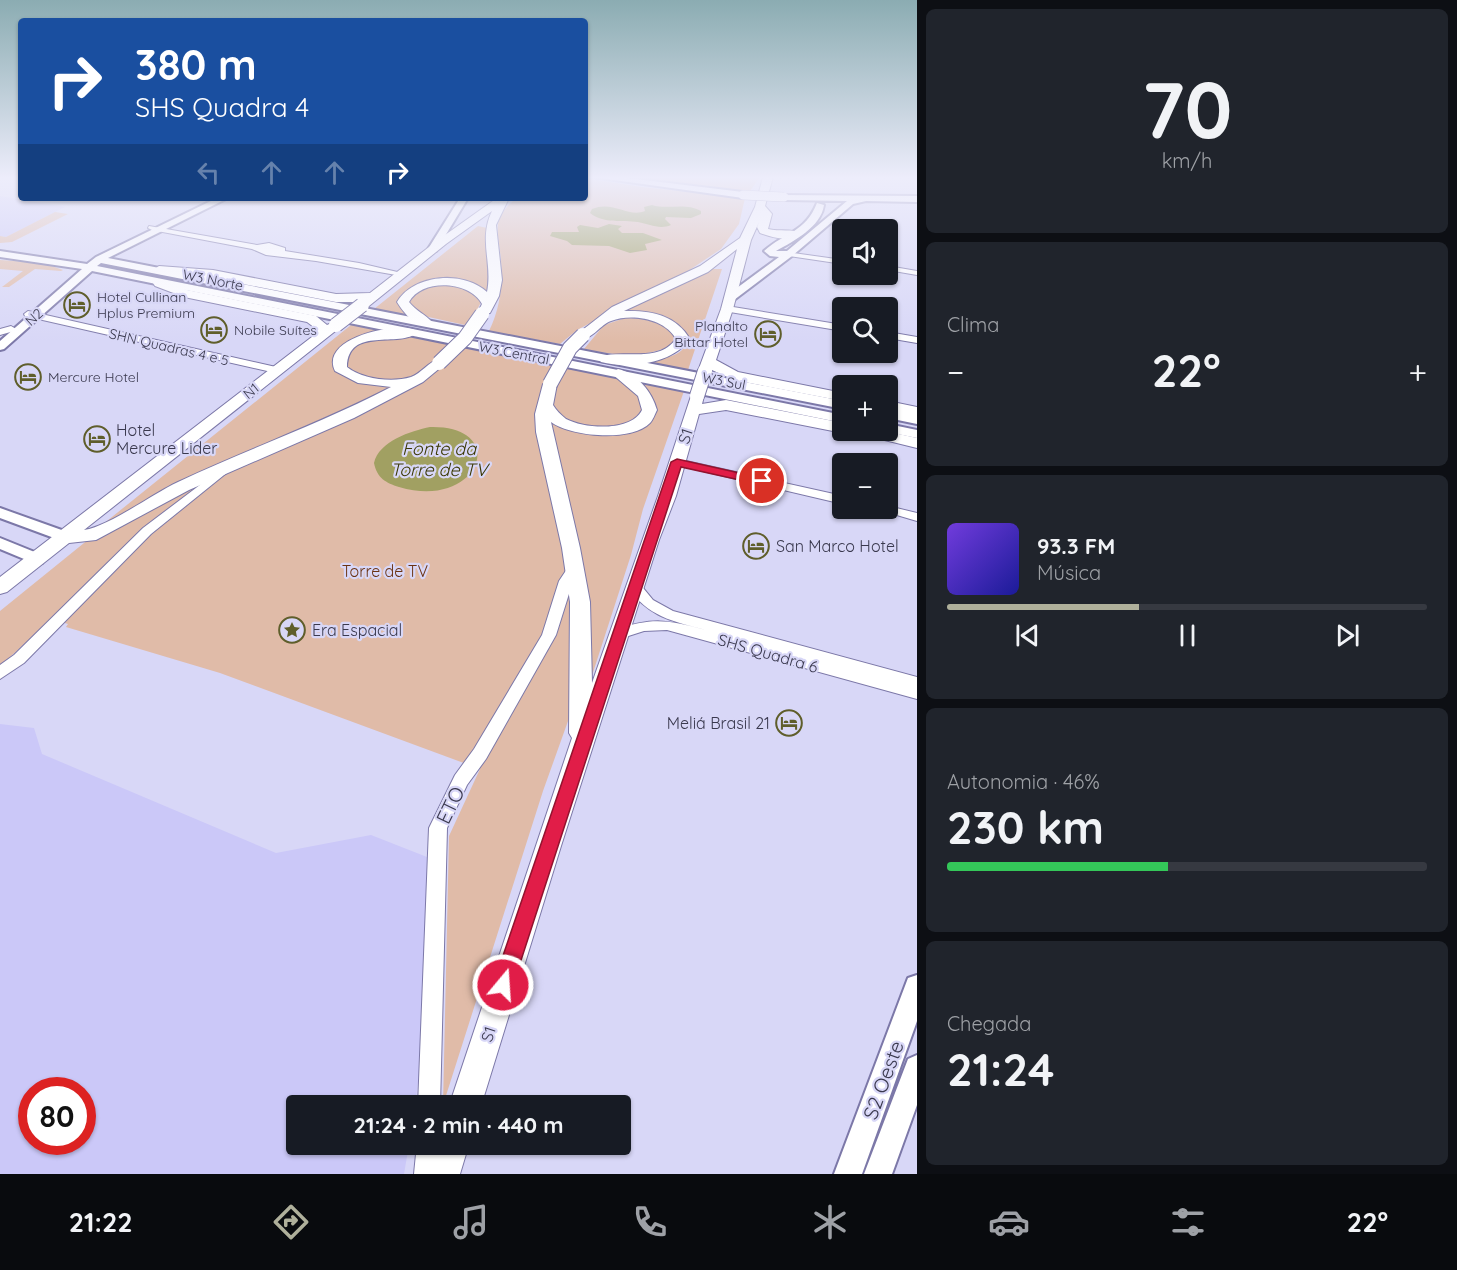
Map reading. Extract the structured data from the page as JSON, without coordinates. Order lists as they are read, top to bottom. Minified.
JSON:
{"streets":{"highway":["N1","S1"],"main road":["W3 Norte","N2","W3 Central","W3 Sul","S2 Oeste"],"street":["SHN Quadras 4 e 5","SHS Quadra 6","ETO"]},"crossings":[["W3 Norte","N2"],["W3 Norte","W3 Central"],["N2","SHN Quadras 4 e 5"],["SHN Quadras 4 e 5","N1"],["W3 Central","W3 Sul"],["S1","SHS Quadra 6"]],"water":["Fonte da Torre de TV"],"parks":["Torre de TV"],"places":{"hotel":["Hotel Cullinan Hplus Premium","Nobile Suítes","Planalto Bittar Hotel","Mercure Hotel","Hotel Mercure Lider","San Marco Hotel","Meliá Brasil 21"],"place":["Era Espacial"]},"page":{"tile":[["70","km/h"],"Clima",["Autonomia · 46%","230 km"],["Chegada","21:24"]],"turn":["380 m","SHS Quadra 4"],"map_buttons":["+","−"],"heat":["−","22°","+"],"song":["93.3 FM","Música"],"limit":"80","trip":"21:24 · 2 min · 440 m","tabs":["21:22","22°"]}}
